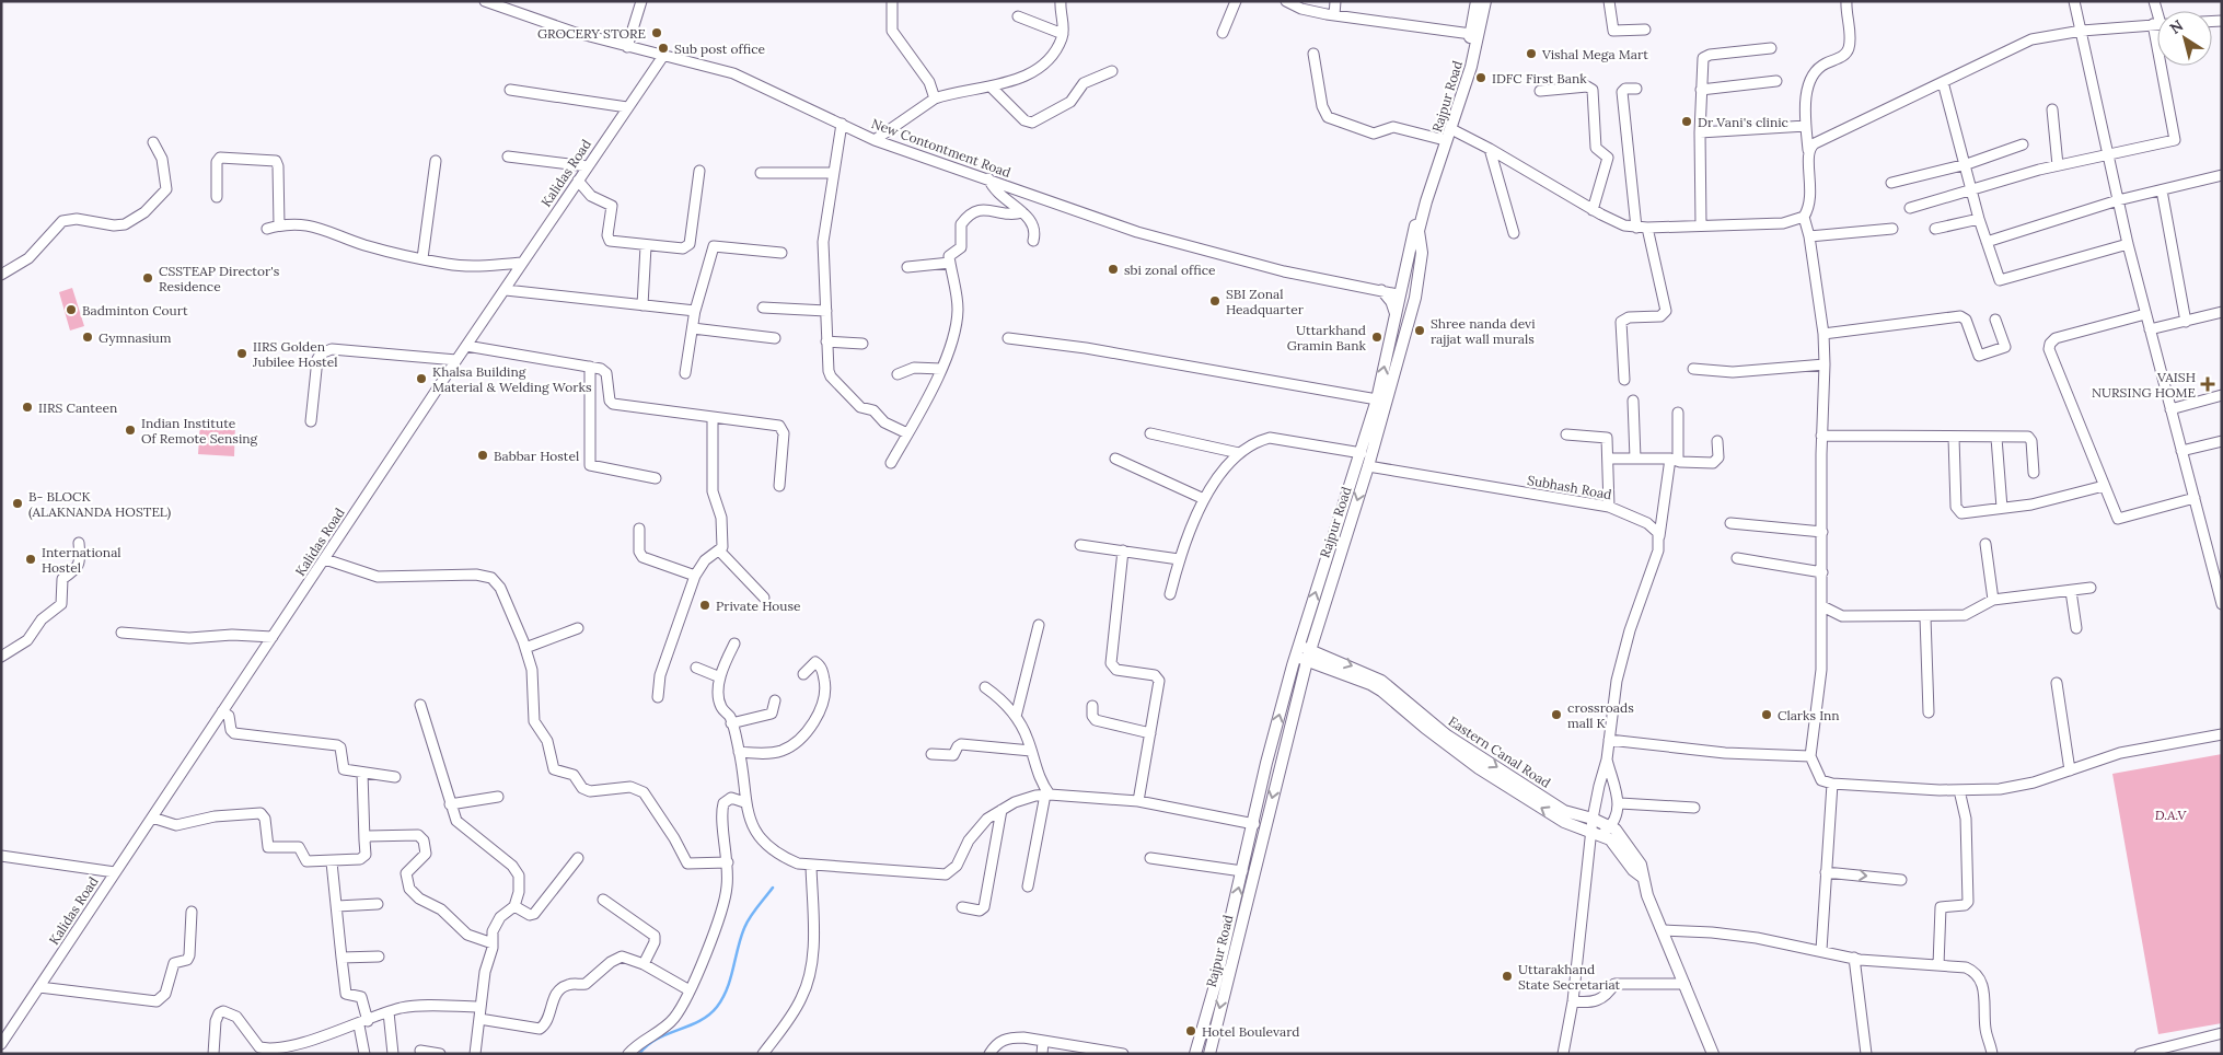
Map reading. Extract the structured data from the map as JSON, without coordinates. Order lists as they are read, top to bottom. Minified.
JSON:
{"streets":{"main road":["Rajpur Road","Eastern Canal Road"],"street":["New Contontment Road","Kalidas Road","Subhash Road"]},"crossings":[["Rajpur Road","New Contontment Road"],["Rajpur Road","Subhash Road"],["Rajpur Road","Eastern Canal Road"],["New Contontment Road","Kalidas Road"]],"parks":["D.A.V"],"places":{"other":["GROCERY STORE","Sub post office","Vishal Mega Mart","IDFC First Bank","Dr Vani's clinic","sbi zonal office","CSSTEAP Director's Residence","SBI Zonal Headquarter","Badminton Court","Shree nanda devi rajjat wall murals","Gymnasium","Uttarkhand Gramin Bank","IIRS Golden Jubilee Hostel","Khalsa Building Material & Welding Works","IIRS Canteen","Indian Institute Of Remote Sensing","Babbar Hostel","B- BLOCK (ALAKNANDA HOSTEL)","International Hostel","Private House","crossroads mall K","Clarks Inn","Uttarakhand State Secretariat","Hotel Boulevard"],"health":["VAISH NURSING HOME"]},"north":"top left"}
